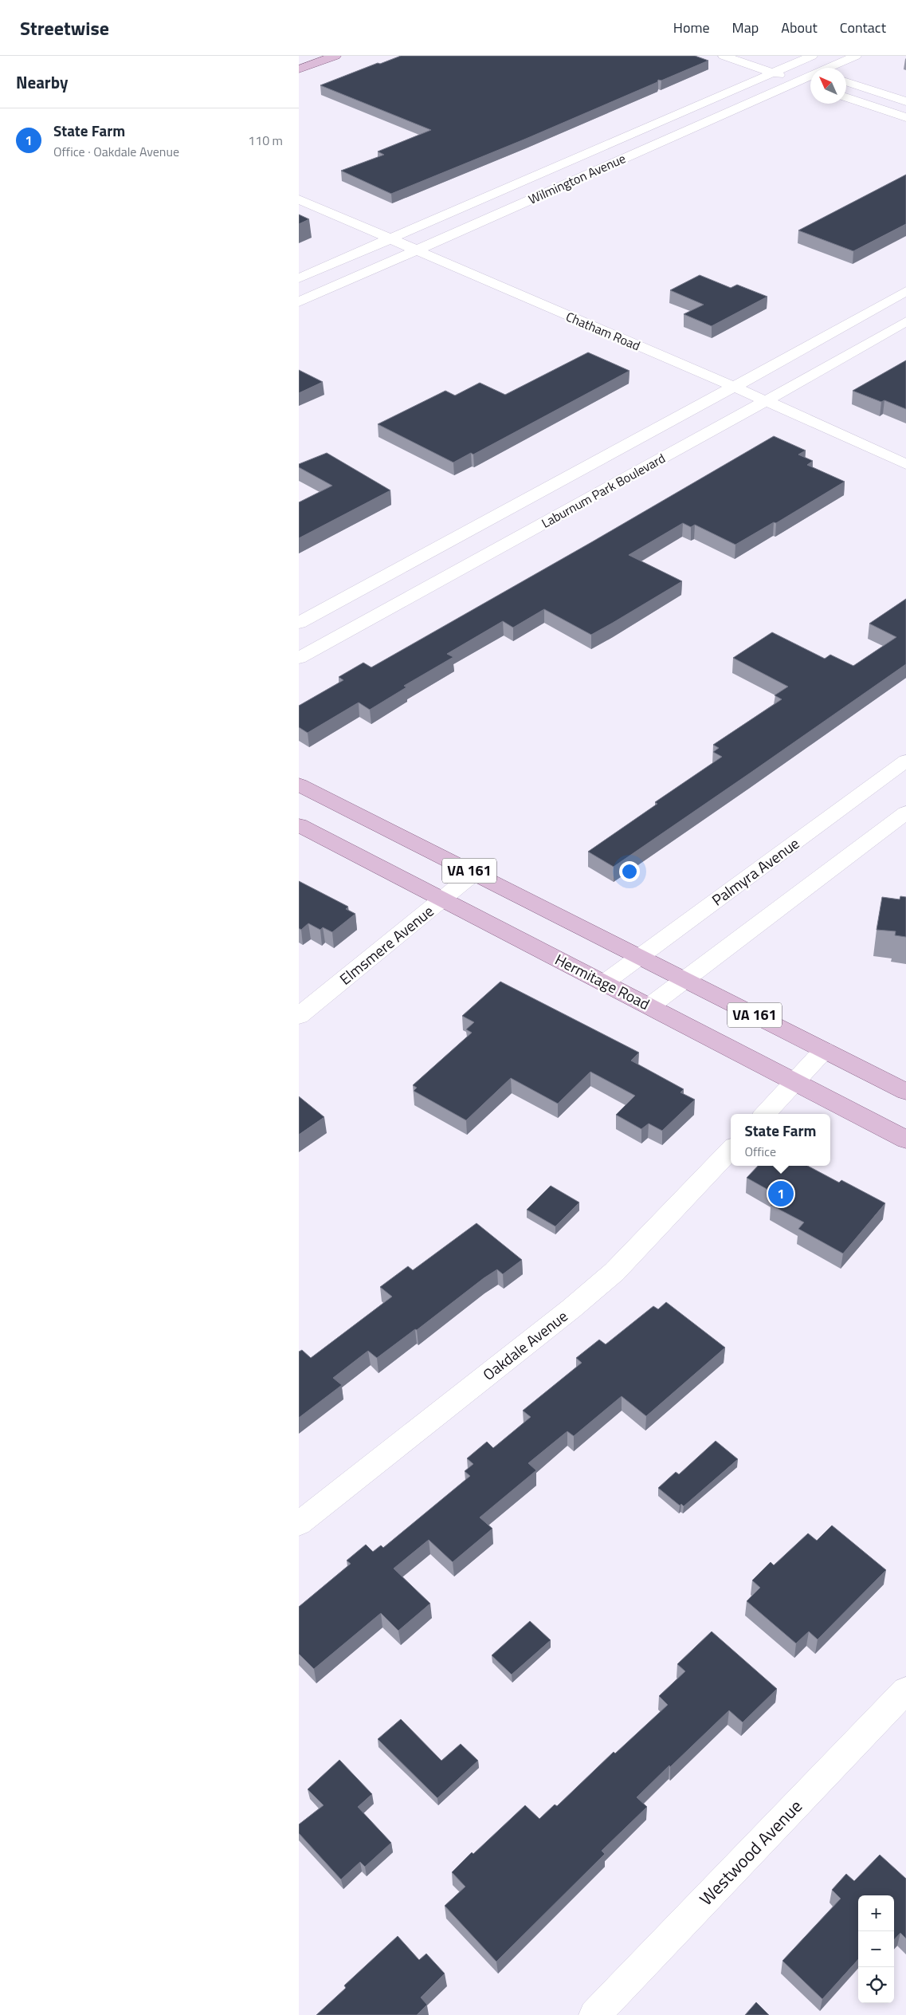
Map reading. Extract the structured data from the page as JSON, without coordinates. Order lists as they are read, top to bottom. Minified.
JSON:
{"streets":{"main road":["VA 161","Hermitage Road"],"street":["Wilmington Avenue","Chatham Road","Laburnum Park Boulevard","Palmyra Avenue","Elmsmere Avenue","Oakdale Avenue","Westwood Avenue"]},"crossings":[["Wilmington Avenue","Chatham Road"],["Chatham Road","Laburnum Park Boulevard"],["VA 161","Palmyra Avenue"],["VA 161","Elmsmere Avenue"],["Palmyra Avenue","Hermitage Road"],["Elmsmere Avenue","Hermitage Road"]],"north":"top left","page":{"header":"Streetwise","nav":["Home","Map","About","Contact"],"heading":"Nearby","list":[{"mark":"1","name":"State Farm","note":"Office · Oakdale Avenue","value":"110 m"}],"popup":["State Farm","Office"],"pins":"1","map_buttons":["+","−"]}}
